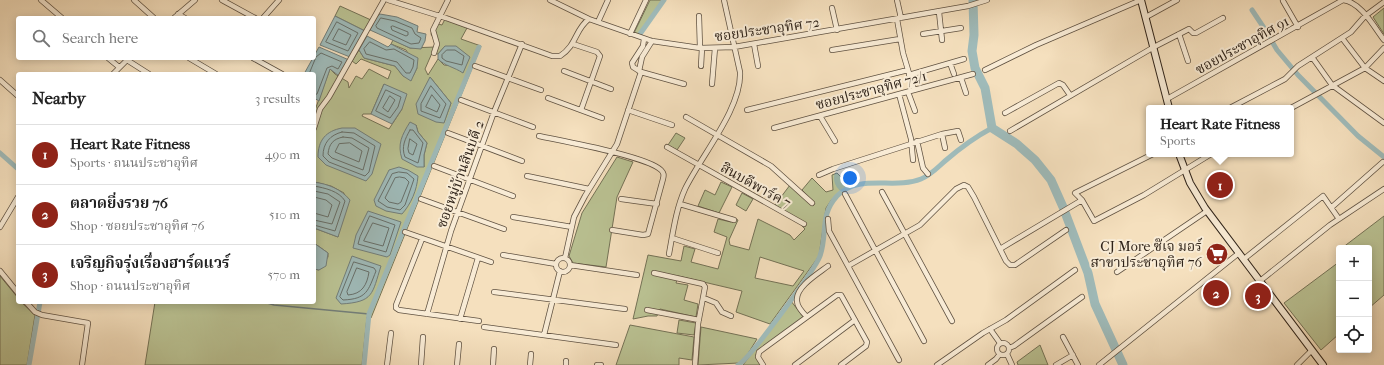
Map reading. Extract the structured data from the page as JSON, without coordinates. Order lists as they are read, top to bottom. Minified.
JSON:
{"streets":{"street":["ซอยประชาอุทิศ 72","ซอยประชาอุทิศ 91","ซอยประชาอุทิศ 72/1","ซอยหมู่บ้านสินบดี 2","สินบดีพาร์ค 7"]},"places":{"supermarket":["CJ More ซ๊เจ มอร์ สาขาประชาอุทิศ 76"]},"page":{"search":"Search here","heading":["Nearby","3 results"],"popup":["Heart Rate Fitness","Sports"],"list":[{"mark":"1","name":"Heart Rate Fitness","note":"Sports · ถนนประชาอุทิศ","value":"490 m"},{"mark":"2","name":"ตลาดยิ่งรวย 76","note":"Shop · ซอยประชาอุทิศ 76","value":"510 m"},{"mark":"3","name":"เจริญกิจรุ่งเรื่องฮาร์ดแวร์","note":"Shop · ถนนประชาอุทิศ","value":"570 m"}],"pins":["1","2","3"],"map_buttons":["+","−"]}}
